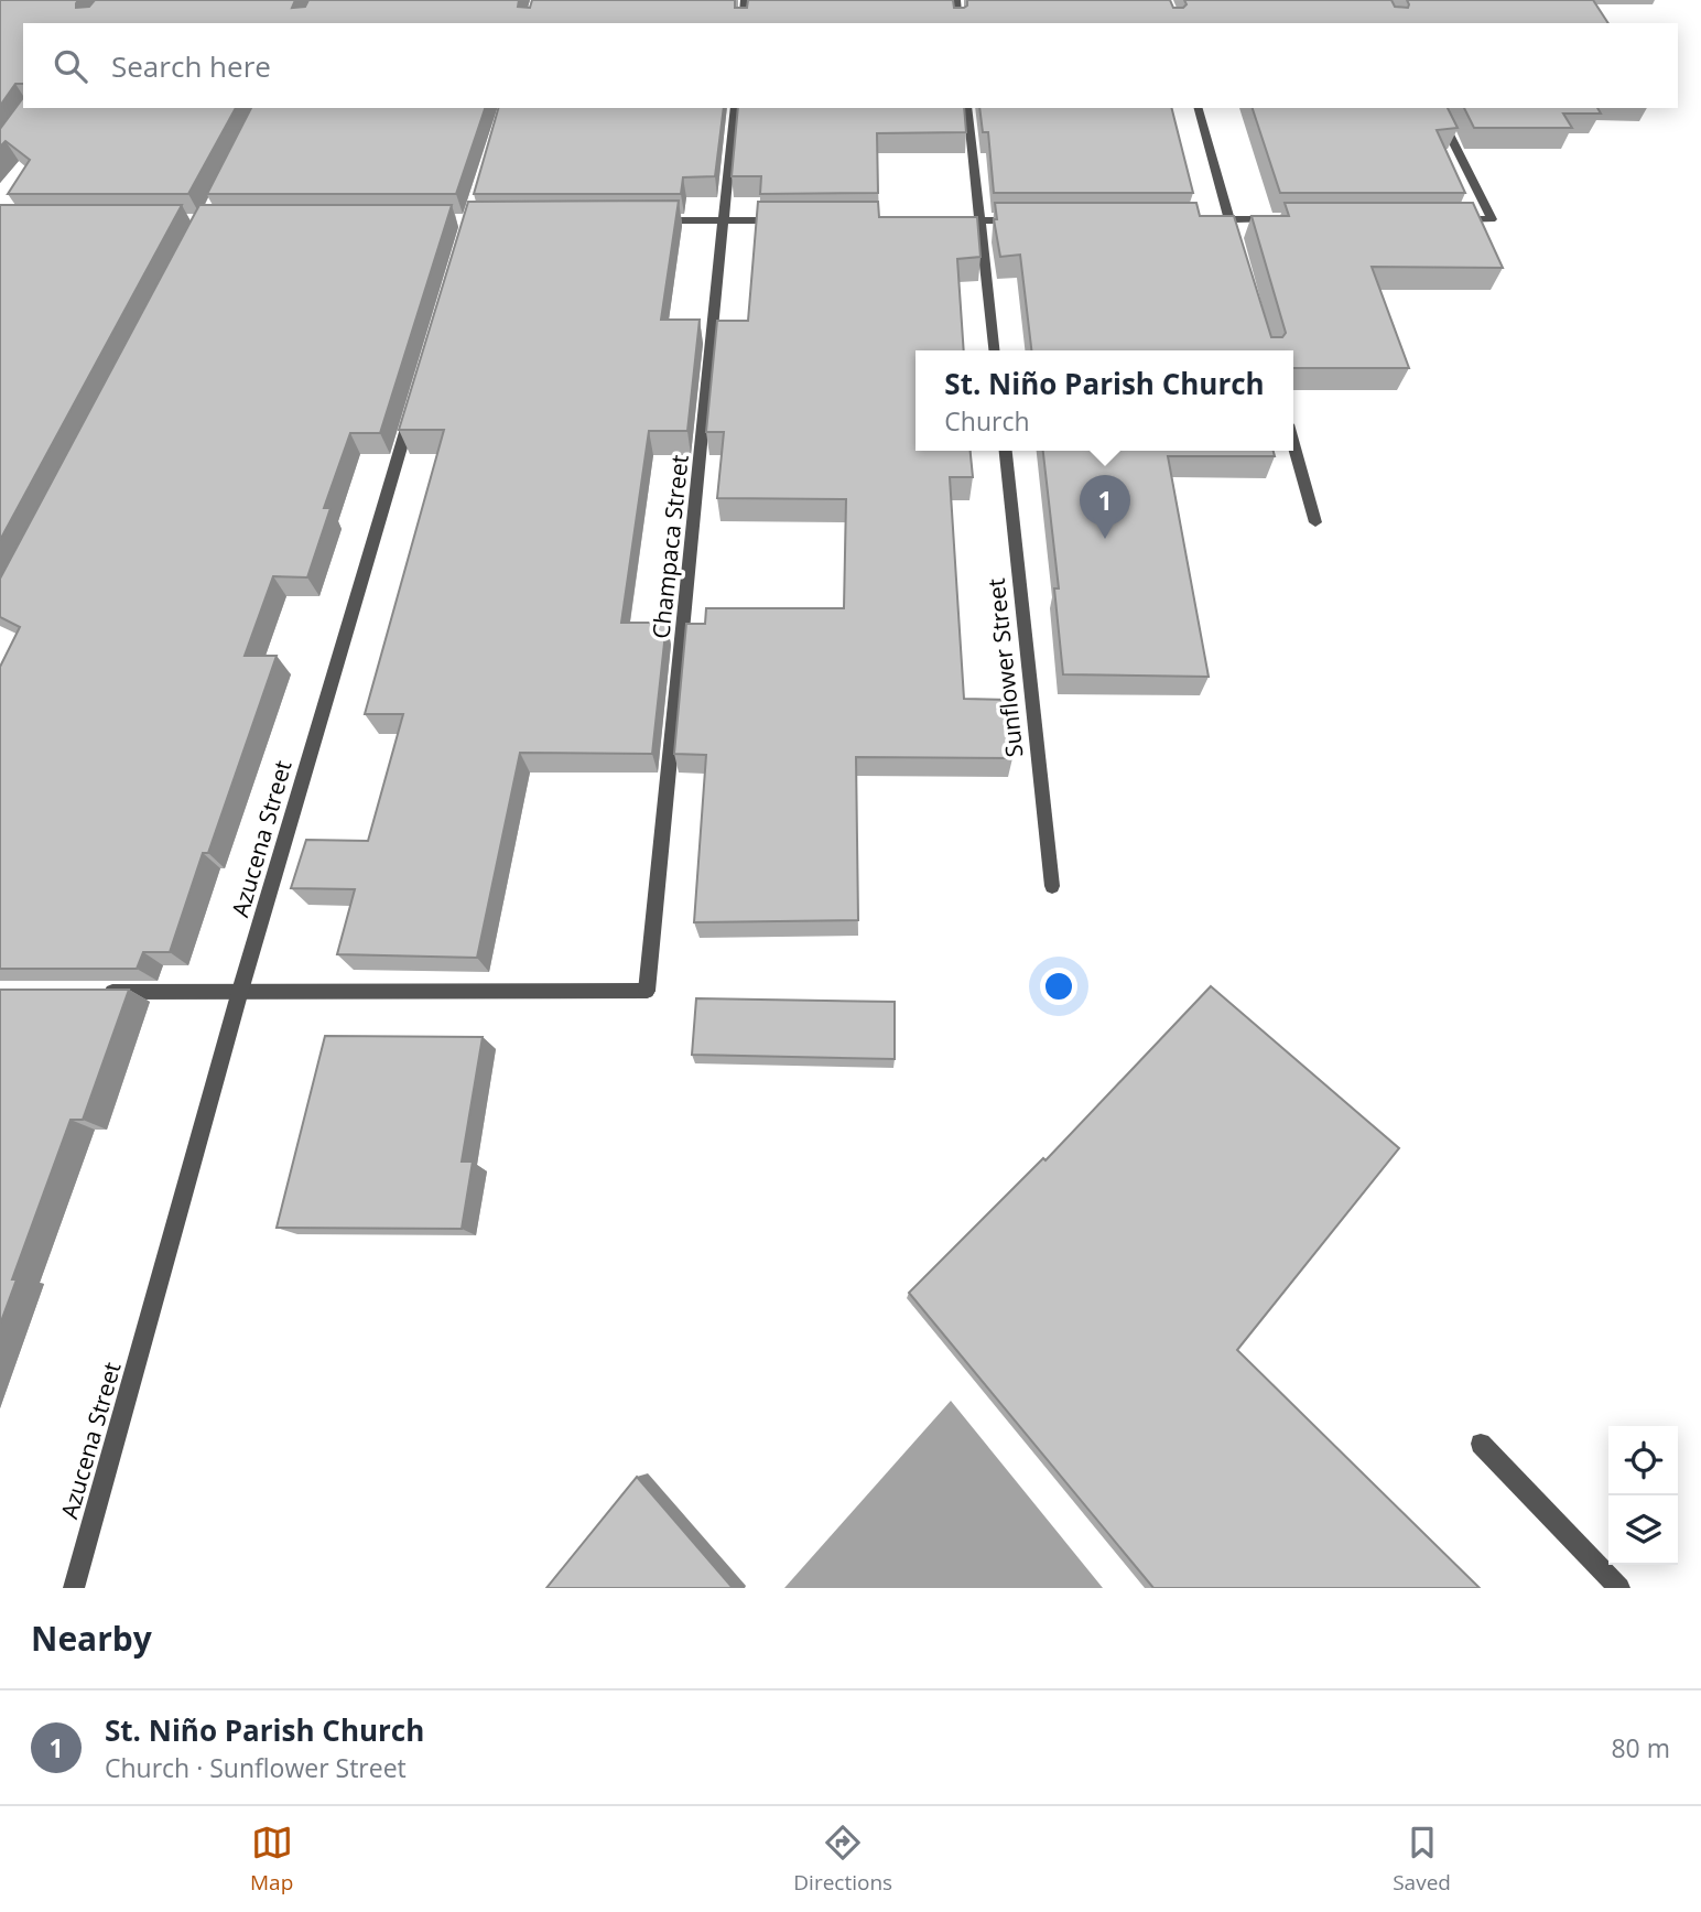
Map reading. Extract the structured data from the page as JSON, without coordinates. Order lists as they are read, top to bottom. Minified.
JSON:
{"streets":{"street":["Champaca Street","Sunflower Street","Azucena Street"]},"crossings":[["Champaca Street","Azucena Street"]],"page":{"search":"Search here","popup":["St. Niño Parish Church","Church"],"pins":"1","heading":"Nearby","list":[{"mark":"1","name":"St. Niño Parish Church","note":"Church · Sunflower Street","value":"80 m"}],"nav":["Map","Directions","Saved"]}}
